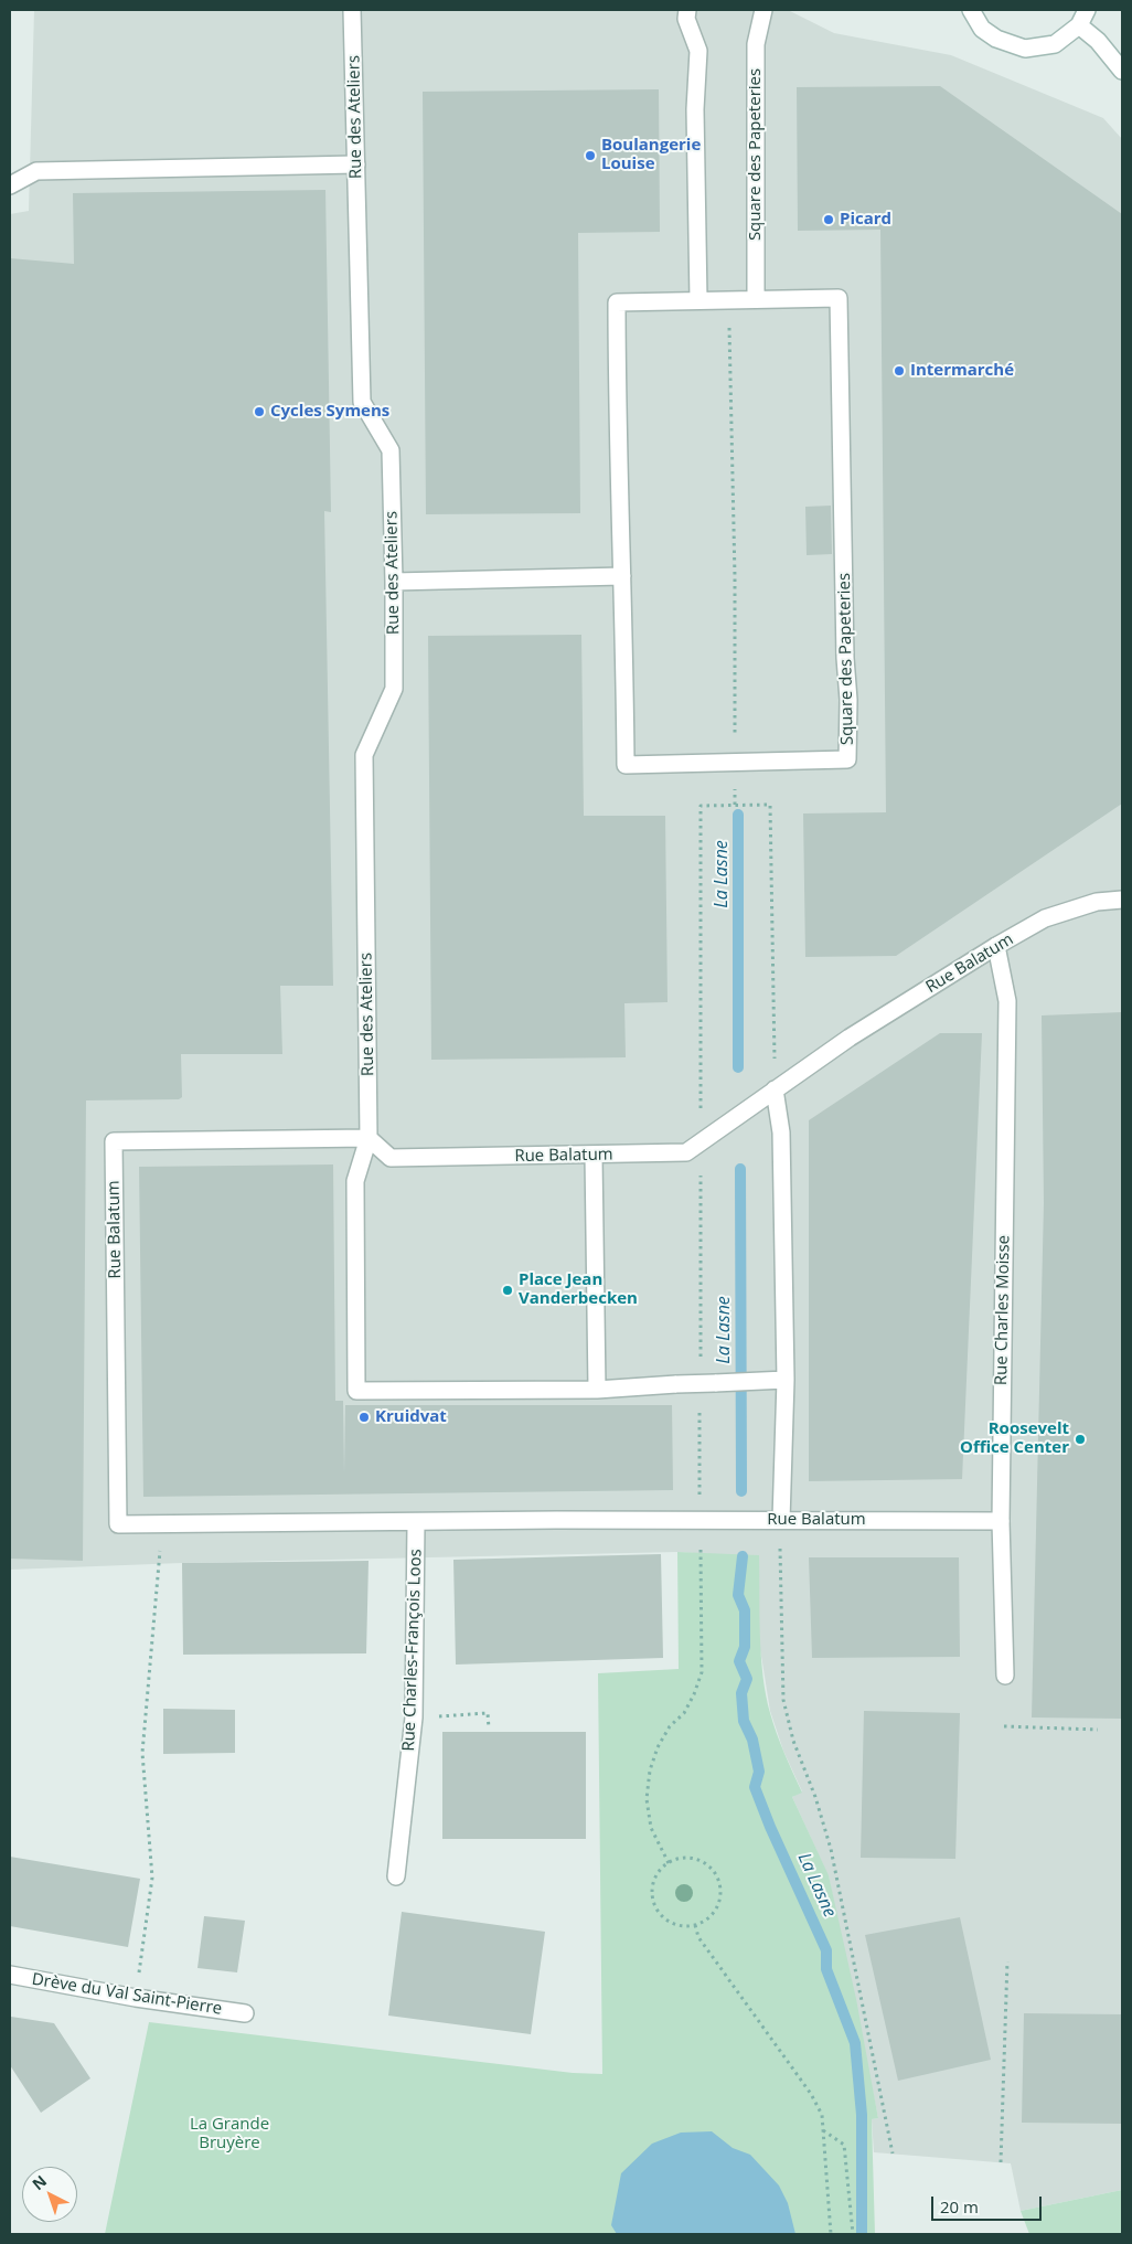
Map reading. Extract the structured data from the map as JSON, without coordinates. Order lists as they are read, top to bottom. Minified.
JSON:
{"streets":{"street":["Rue des Ateliers","Square des Papeteries","Rue Balatum","Rue Charles Moisse","Rue Charles-François Loos","Drève du Val Saint-Pierre"]},"crossings":[["Rue des Ateliers","Rue Balatum"],["Rue Balatum","Rue Charles Moisse"],["Rue Balatum","Rue Charles-François Loos"]],"water":["La Lasne"],"parks":["La Grande Bruyère"],"places":["Boulangerie Louise","Picard","Intermarché","Cycles Symens","Place Jean Vanderbecken","Kruidvat","Roosevelt Office Center"],"scale_bar":"20 m","north":"top left"}
